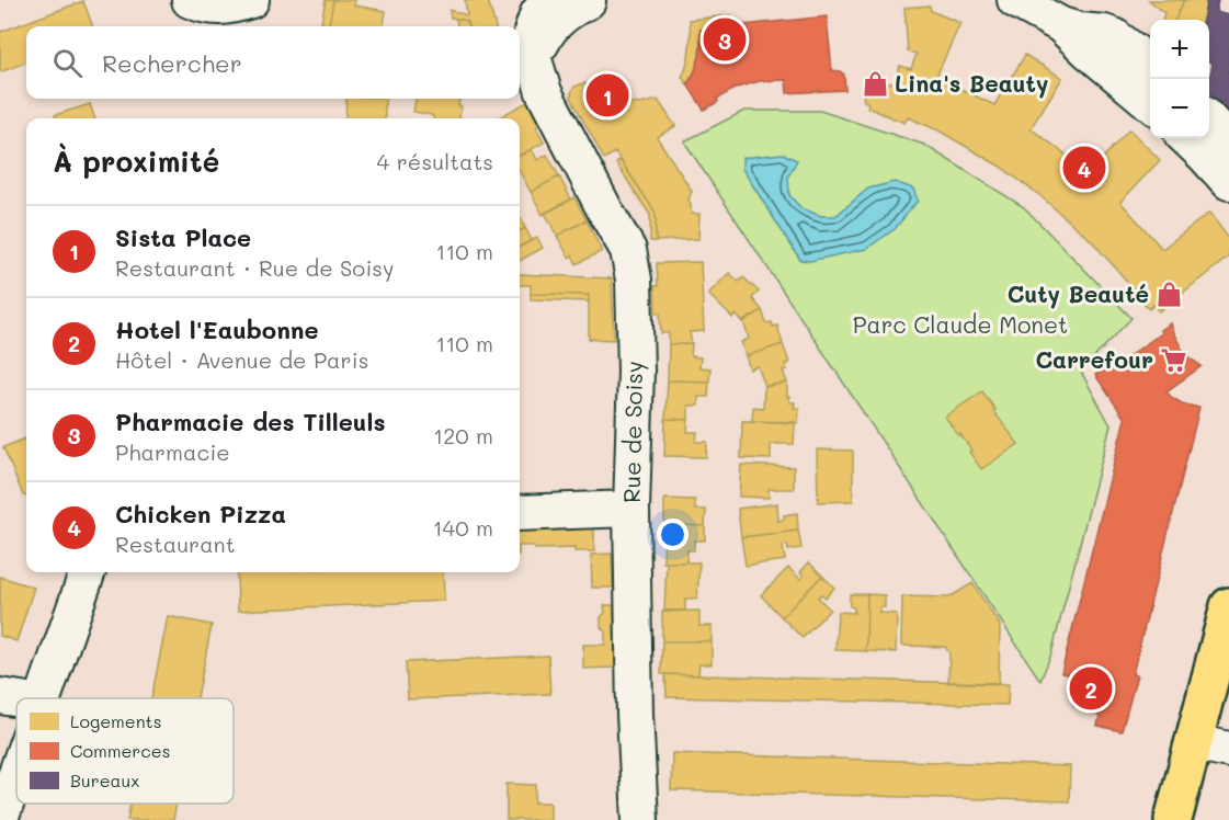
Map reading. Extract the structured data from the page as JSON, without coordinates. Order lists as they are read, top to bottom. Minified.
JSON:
{"streets":{"street":["Rue de Soisy"]},"parks":["Parc Claude Monet"],"places":{"shop":["Lina's Beauty","Cuty Beauté"],"supermarket":["Carrefour"]},"legend":["Logements","Commerces","Bureaux"],"page":{"pins":["3","1","4","2"],"map_buttons":["+","−"],"search":"Rechercher","heading":["À proximité","4 résultats"],"list":[{"mark":"1","name":"Sista Place","note":"Restaurant · Rue de Soisy","value":"110 m"},{"mark":"2","name":"Hotel l'Eaubonne","note":"Hôtel · Avenue de Paris","value":"110 m"},{"mark":"3","name":"Pharmacie des Tilleuls","note":"Pharmacie","value":"120 m"},{"mark":"4","name":"Chicken Pizza","note":"Restaurant","value":"140 m"}]}}
